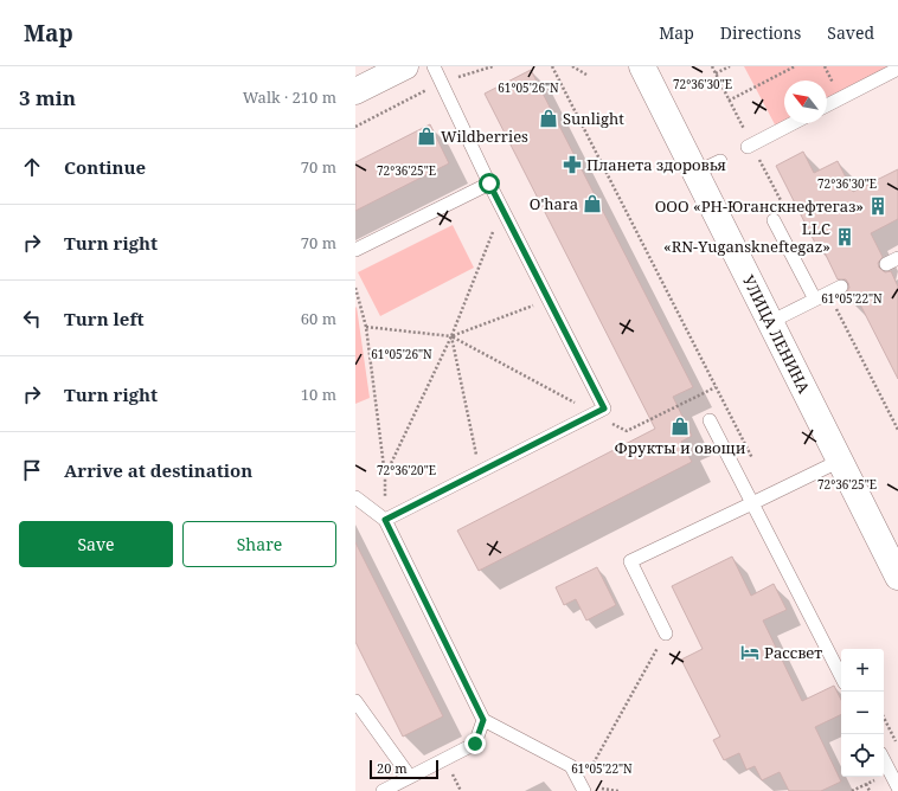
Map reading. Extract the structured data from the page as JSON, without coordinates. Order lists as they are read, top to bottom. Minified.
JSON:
{"streets":{"main road":["УЛИЦА ЛЕНИНА"]},"places":{"shop":["Sunlight","Wildberries","O'hara","Фрукты и овощи"],"pharmacy":["Планета здоровья"],"building":["ООО «РН-Юганскнефтегаз»","LLC «RN-Yuganskneftegaz»"],"hotel":["Рассвет"]},"scale_bar":"20 m","north":"top left","page":{"header":"Map","nav":["Map","Directions","Saved"],"heading":["3 min","Walk · 210 m"],"list":[["Continue","70 m"],["Turn right","70 m"],["Turn left","60 m"],["Turn right","10 m"],"Arrive at destination"],"buttons":["Save","Share"],"map_buttons":["+","−"],"scale":"20 m"},"coordinates":["72°36'30\"E","61°05'26\"N","72°36'25\"E","61°05'22\"N","72°36'20\"E"]}
